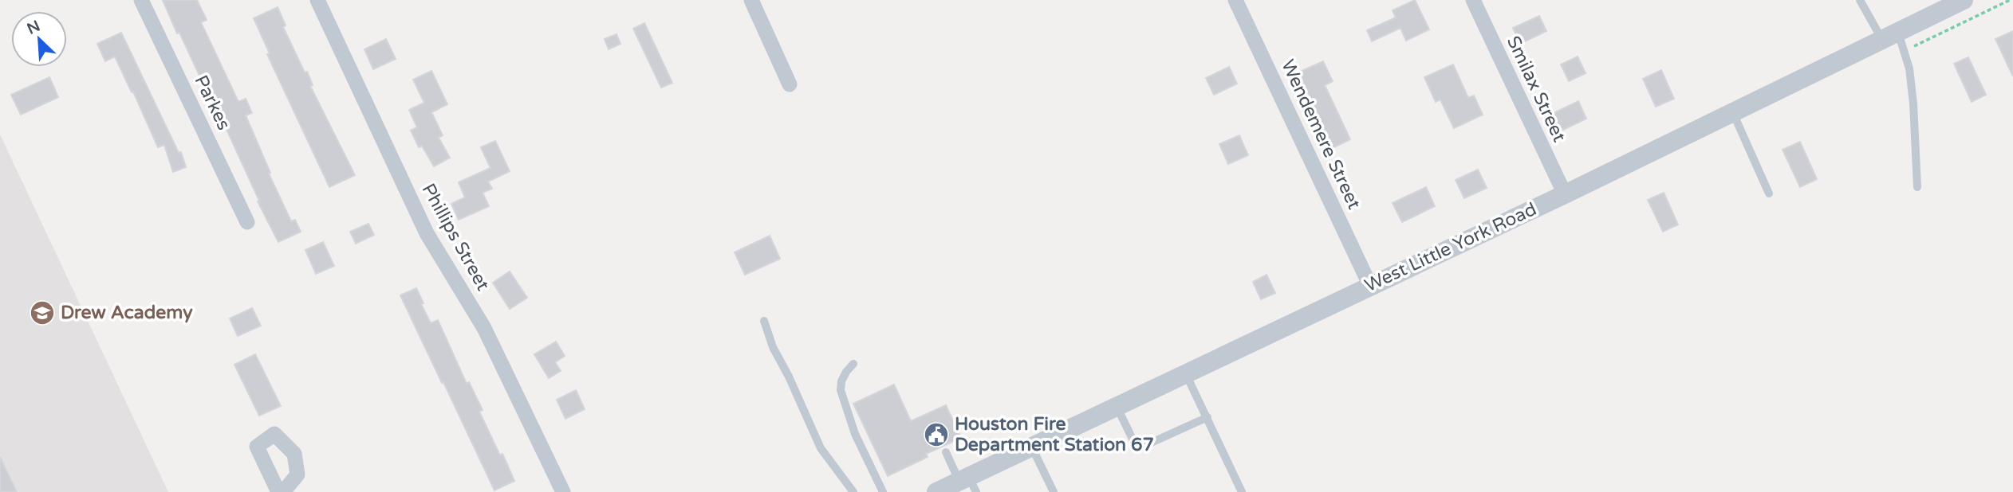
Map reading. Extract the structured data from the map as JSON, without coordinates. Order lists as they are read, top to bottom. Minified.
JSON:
{"streets":{"street":["Smilax Street","Parkes","Wendemere Street","Phillips Street","West Little York Road"]},"crossings":[["Smilax Street","West Little York Road"],["Wendemere Street","West Little York Road"]],"places":{"school or university":["Drew Academy"],"public building":["Houston Fire Department Station 67"]},"north":"top left"}
